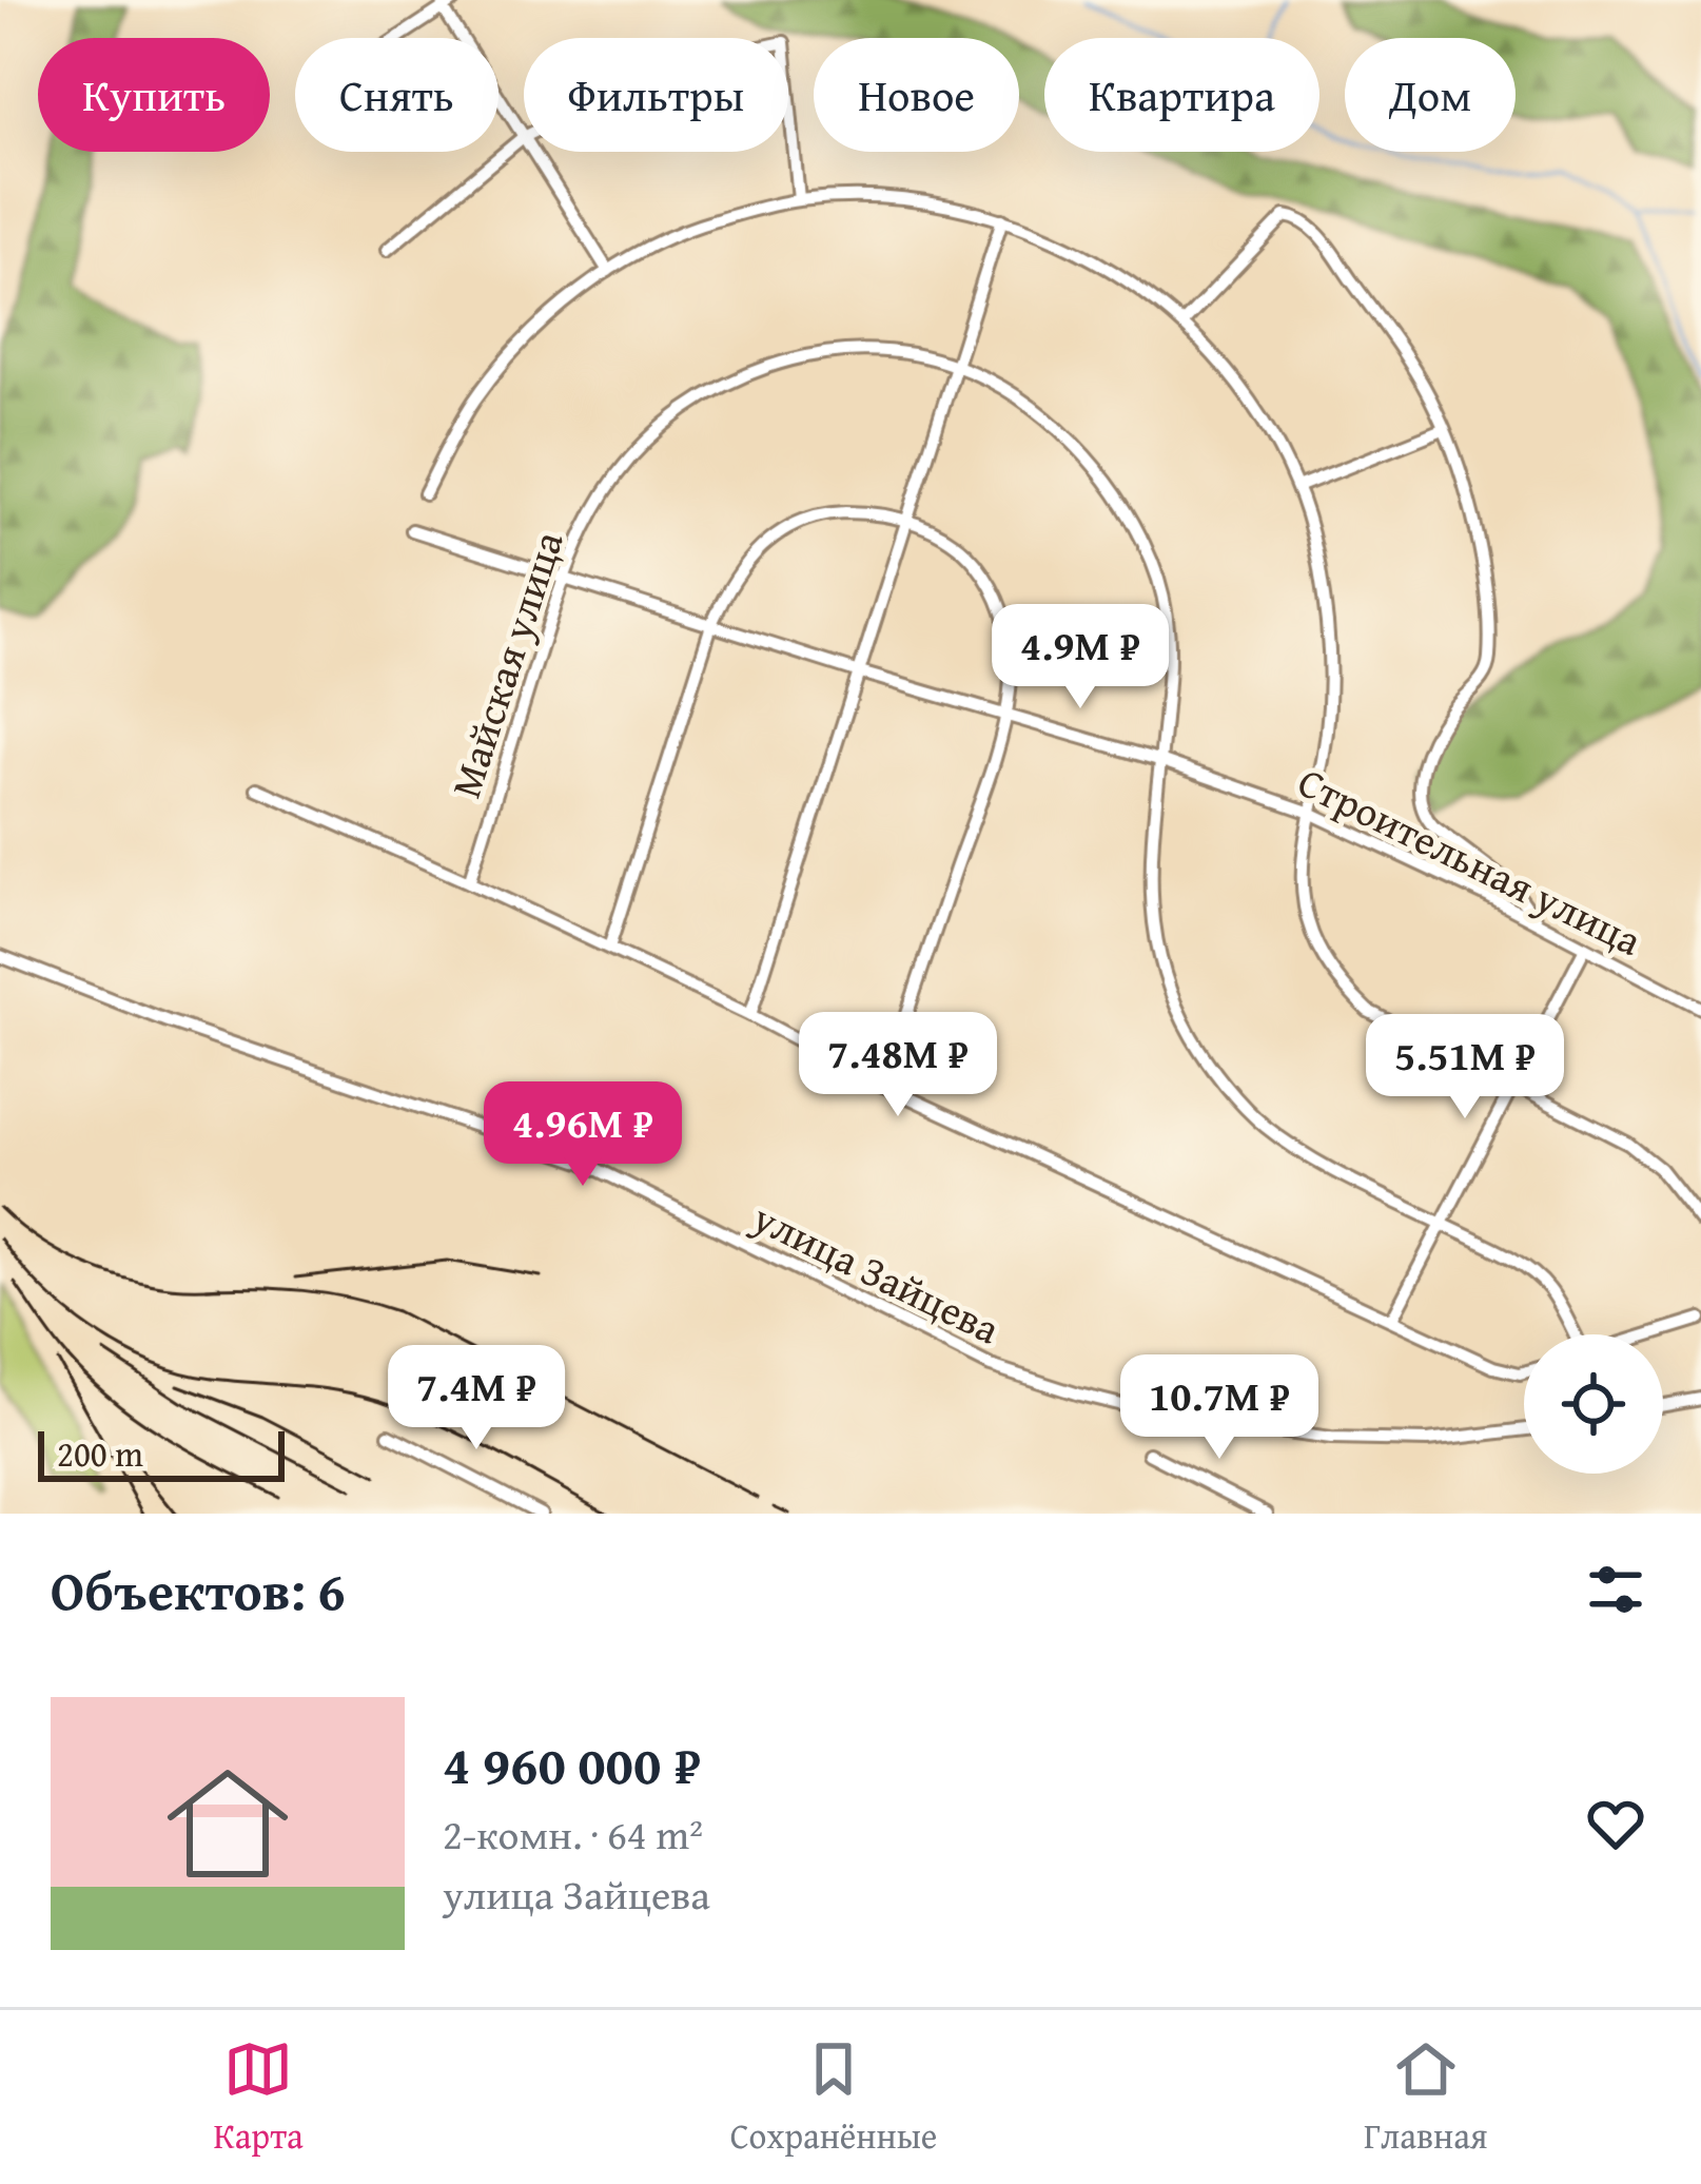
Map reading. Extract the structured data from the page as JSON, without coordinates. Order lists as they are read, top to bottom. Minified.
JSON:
{"streets":{"street":["Майская улица","Строительная улица","улица Зайцева"]},"crossings":[["Майская улица","Строительная улица"]],"scale_bar":"200 m","page":{"chip":["Купить","Снять","Фильтры","Новое","Квартира","Дом"],"price":["4.9M ₽","7.48M ₽","5.51M ₽","4.96M ₽","7.4M ₽","10.7M ₽"],"scale":"200 m","heading":"Объектов: 6","list":[{"name":"4 960 000 ₽","note":"2-комн. · 64 m² · улица Зайцева"}],"tabs":["Карта","Сохранённые","Главная"]}}
